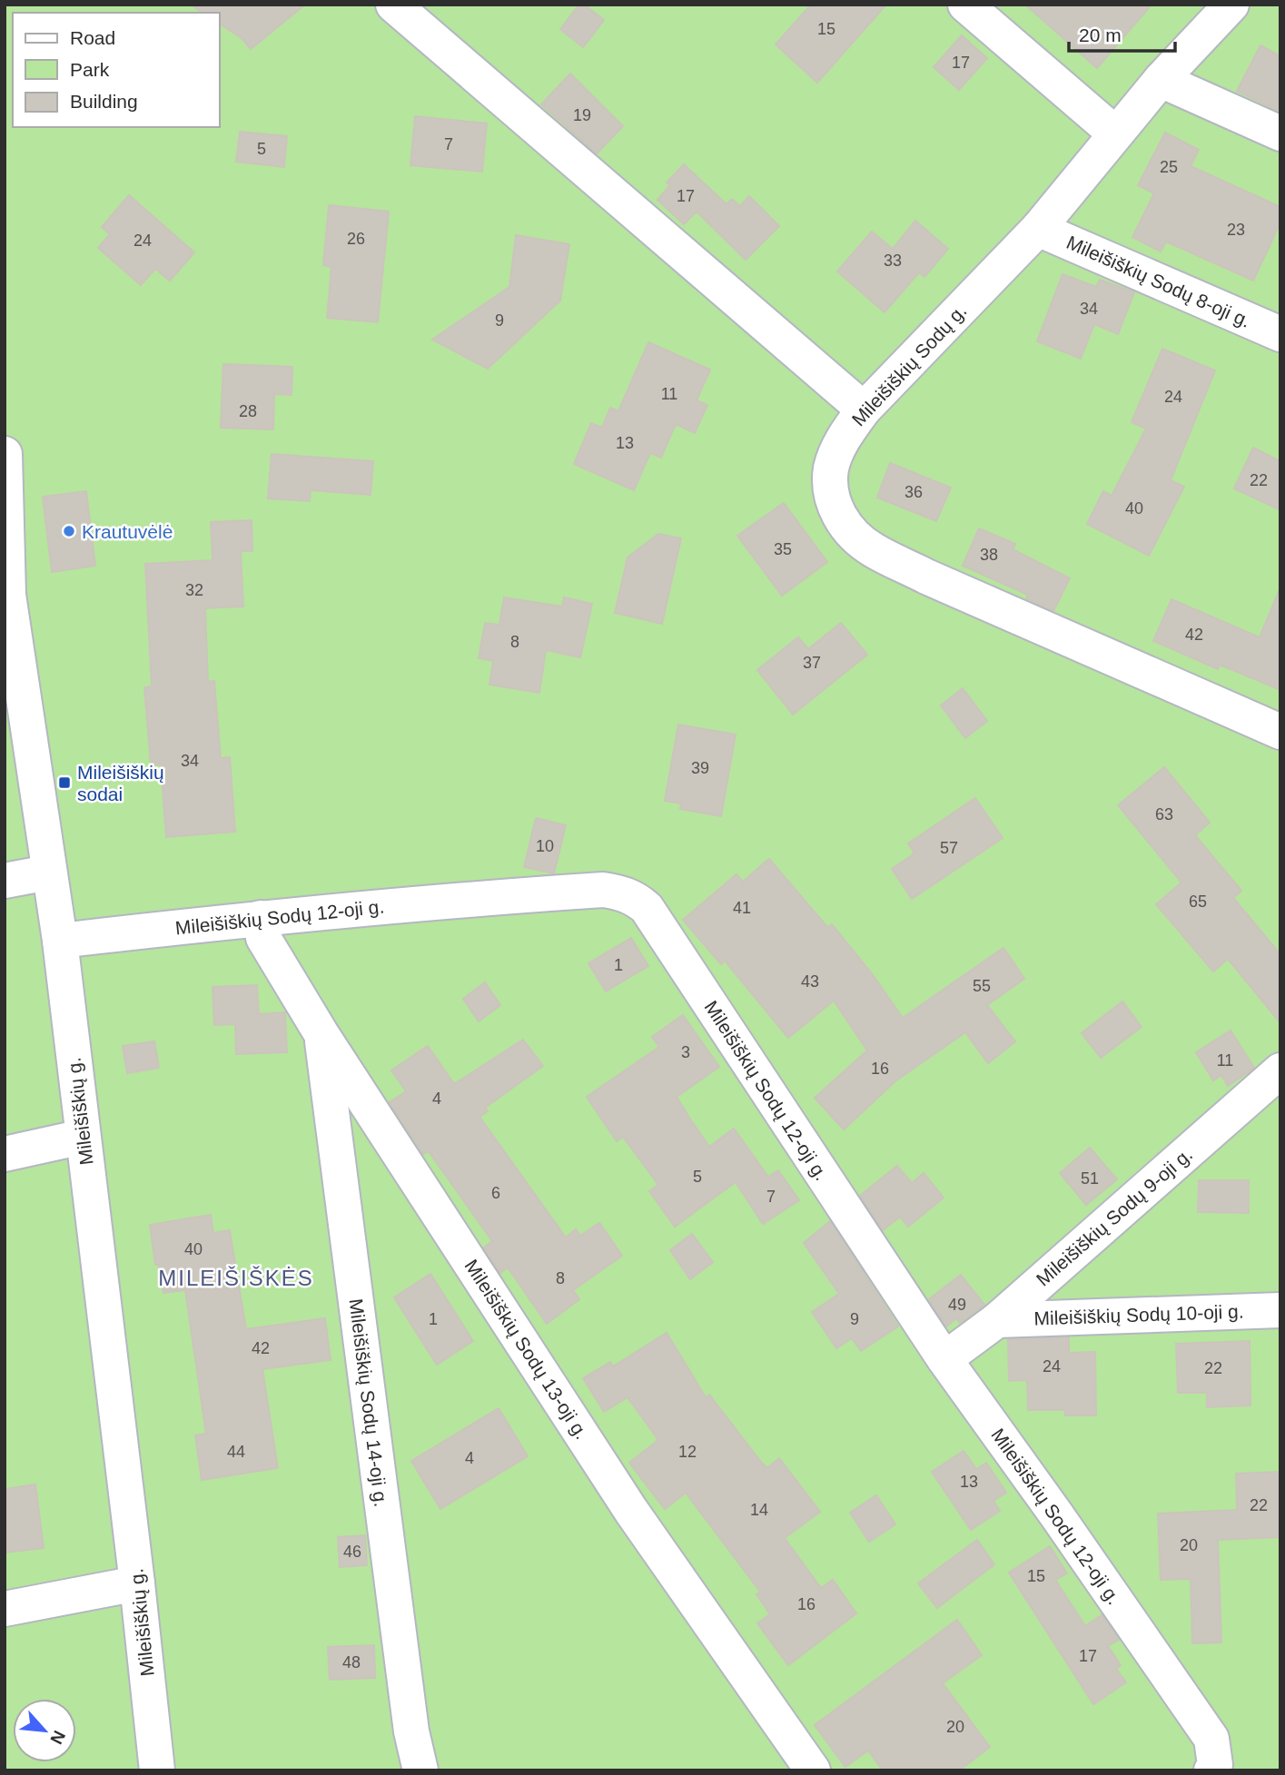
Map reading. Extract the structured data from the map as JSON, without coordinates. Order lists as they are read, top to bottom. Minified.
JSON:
{"streets":{"street":["Mileišiškių Sodų 8-oji g.","Mileišiškių Sodų g.","Mileišiškių Sodų 12-oji g.","Mileišiškių g.","Mileišiškių Sodų 9-oji g.","Mileišiškių Sodų 10-oji g.","Mileišiškių Sodų 13-oji g.","Mileišiškių Sodų 14-oji g."]},"crossings":[["Mileišiškių Sodų 8-oji g.","Mileišiškių Sodų g."],["Mileišiškių Sodų 12-oji g.","Mileišiškių g."],["Mileišiškių Sodų 12-oji g.","Mileišiškių Sodų 9-oji g."],["Mileišiškių Sodų 12-oji g.","Mileišiškių Sodų 13-oji g."],["Mileišiškių Sodų 9-oji g.","Mileišiškių Sodų 10-oji g."],["Mileišiškių Sodų 13-oji g.","Mileišiškių Sodų 14-oji g."]],"districts":["MILEIŠIŠKĖS"],"places":{"other":["Krautuvėlė"],"transit":["Mileišiškių sodai"]},"house_numbers":["15","17","19","7","5","25","17","23","26","24","33","34","9","11","24","28","13","22","36","40","35","38","32","42","8","37","34","39","63","10","57","65","41","1","43","55","3","11","16","4","5","51","6","7","40","8","49","1","9","42","24","22","44","12","4","13","22","14","20","46","15","16","17","48","20"],"legend":["Road","Park","Building"],"scale_bar":"20 m","north":"bottom right"}
